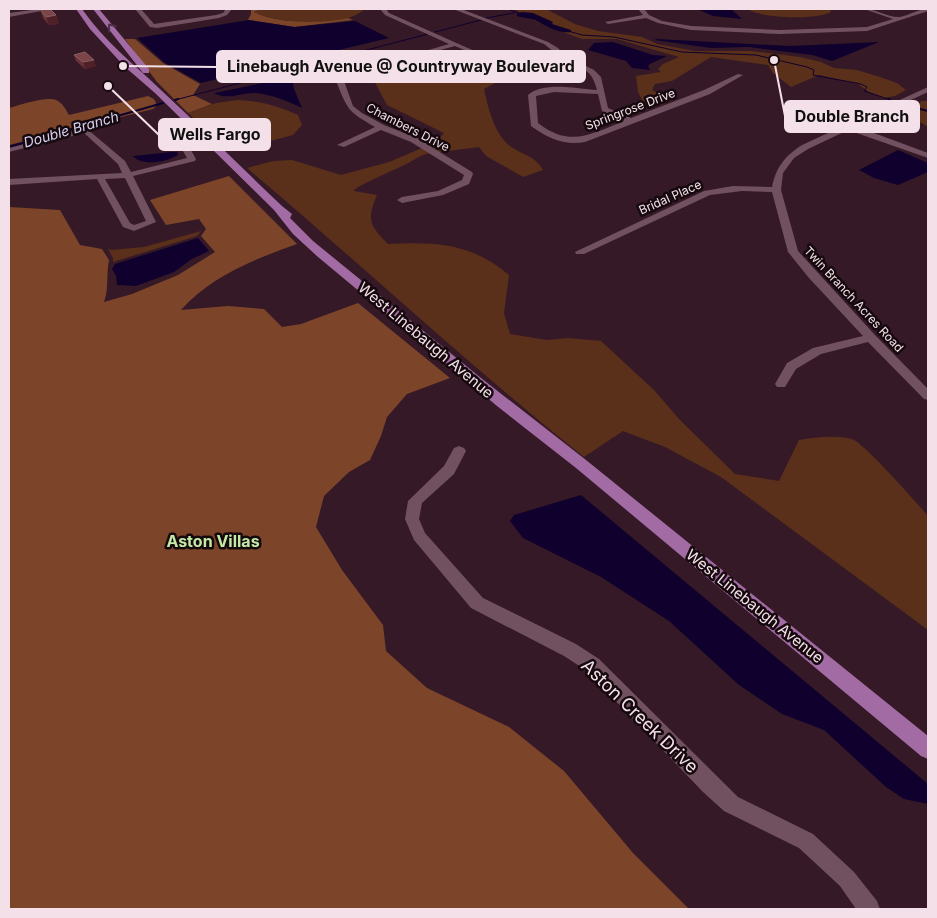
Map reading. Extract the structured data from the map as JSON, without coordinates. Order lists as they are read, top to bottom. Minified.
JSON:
{"streets":{"main road":["West Linebaugh Avenue"],"street":["Springrose Drive","Chambers Drive","Bridal Place","Twin Branch Acres Road","Aston Creek Drive"]},"crossings":[["Bridal Place","Twin Branch Acres Road"]],"districts":["Aston Villas"],"water":["Double Branch"],"places":["Double Branch","Linebaugh Avenue @ Countryway Boulevard","Wells Fargo"]}
